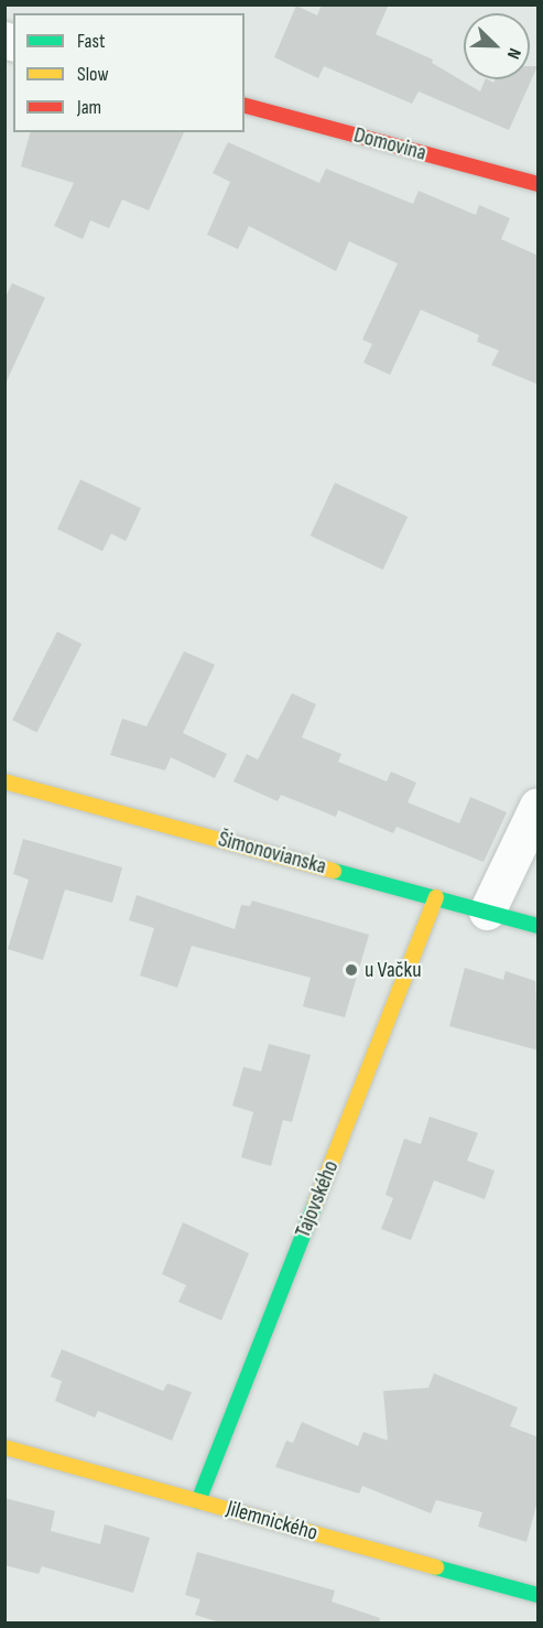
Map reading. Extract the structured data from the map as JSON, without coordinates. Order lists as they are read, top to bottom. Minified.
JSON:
{"streets":{"street":["Domovina","Šimonovianska","Tajovského","Jilemnického"]},"crossings":[["Šimonovianska","Tajovského"],["Tajovského","Jilemnického"]],"places":["u Vačku"],"legend":["Fast","Slow","Jam"],"north":"bottom right"}
